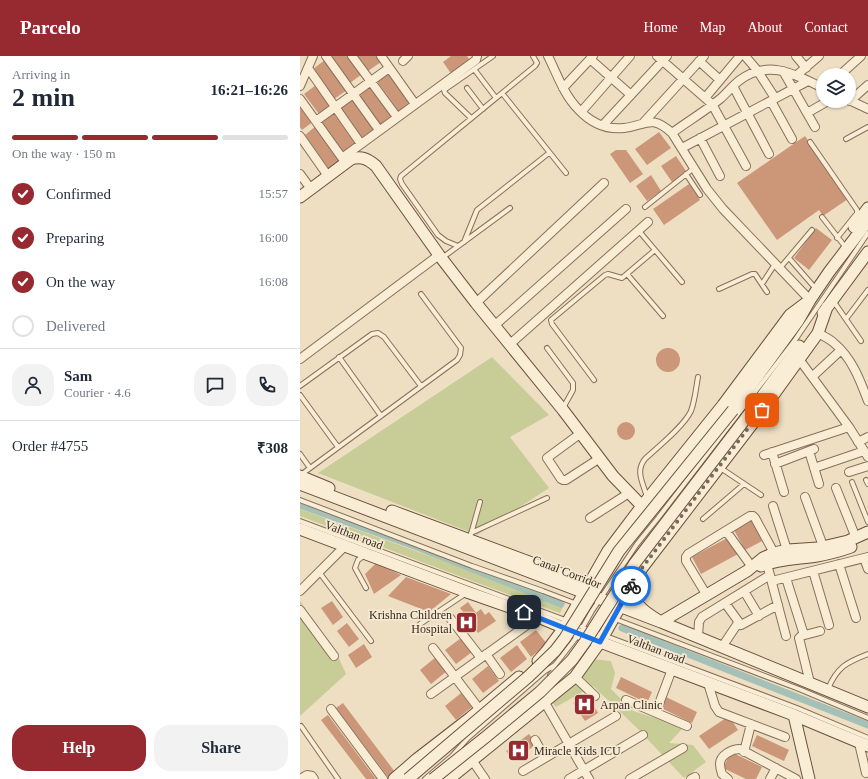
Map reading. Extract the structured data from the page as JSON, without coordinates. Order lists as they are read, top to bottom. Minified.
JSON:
{"streets":{"main road":["Valthan road","Canal Corridor"]},"places":{"hospital":["Krishna Children Hospital","Arpan Clinic","Miracle Kids ICU"]},"page":{"header":"Parcelo","nav":["Home","Map","About","Contact"],"heading":["2 min","Arriving in","16:21–16:26"],"panel":["Sam","Courier · 4.6","Order #4755","₹308"],"bar":"On the way · 150 m","list":[["Confirmed","15:57"],["Preparing","16:00"],["On the way","16:08"],"Delivered"],"buttons":["Help","Share"]}}
